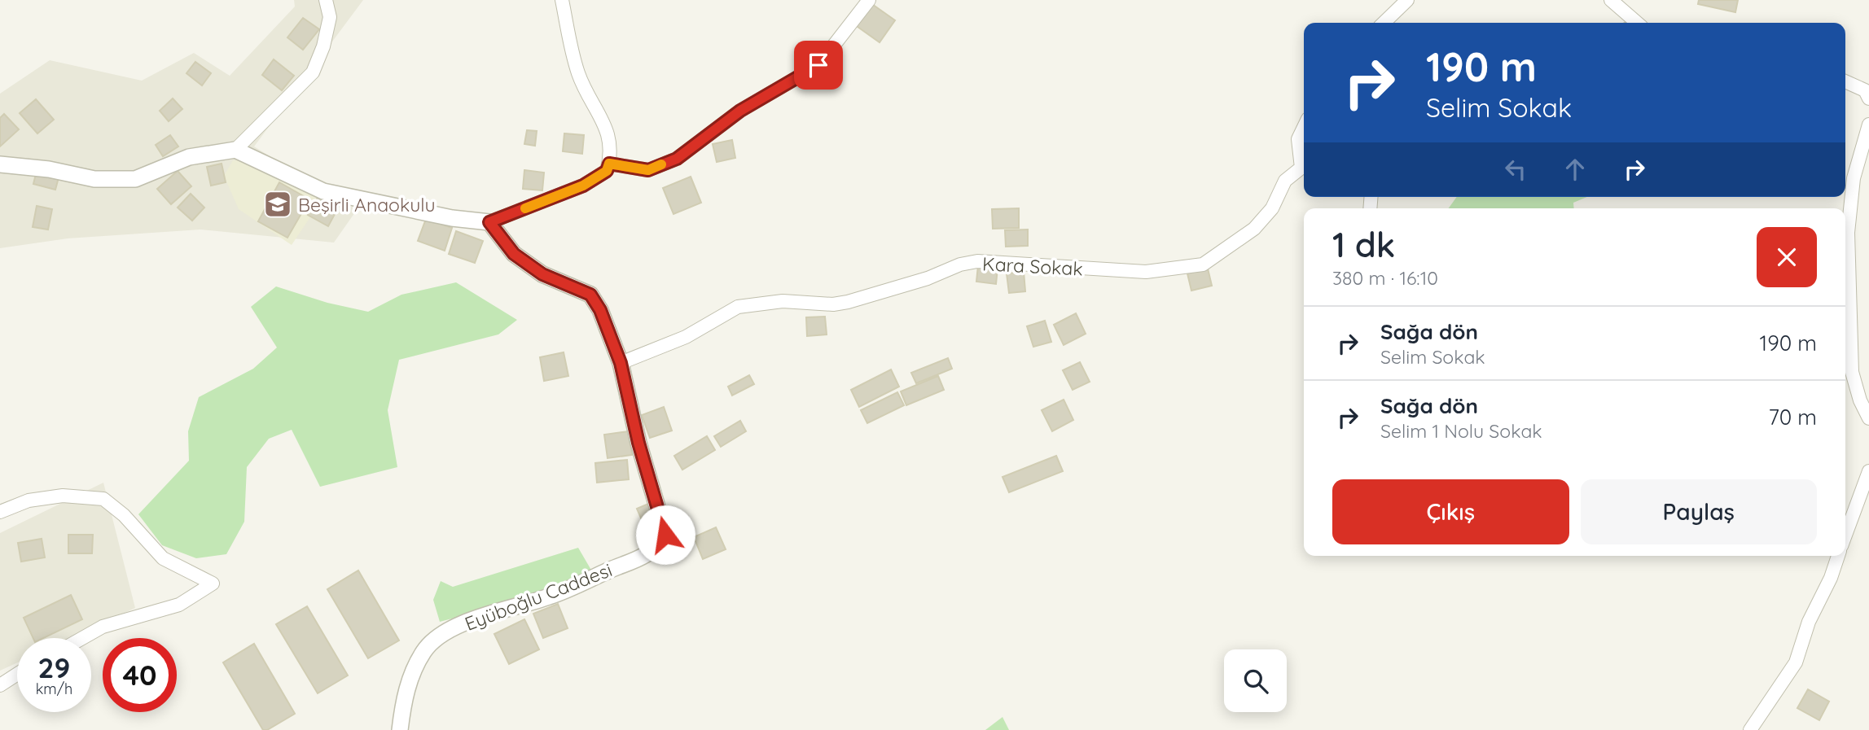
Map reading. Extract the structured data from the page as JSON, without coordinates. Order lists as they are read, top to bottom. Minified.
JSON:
{"streets":{"street":["Kara Sokak","Eyüboğlu Caddesi"]},"crossings":[["Kara Sokak","Eyüboğlu Caddesi"]],"places":{"school or university":["Beşirli Anaokulu"]},"page":{"turn":["190 m","Selim Sokak"],"heading":["1 dk","380 m · 16:10"],"list":[{"name":"Sağa dön","note":"Selim Sokak","value":"190 m"},{"name":"Sağa dön","note":"Selim 1 Nolu Sokak","value":"70 m"}],"buttons":["Çıkış","Paylaş"],"speed":"29 km/h","limit":"40"}}
